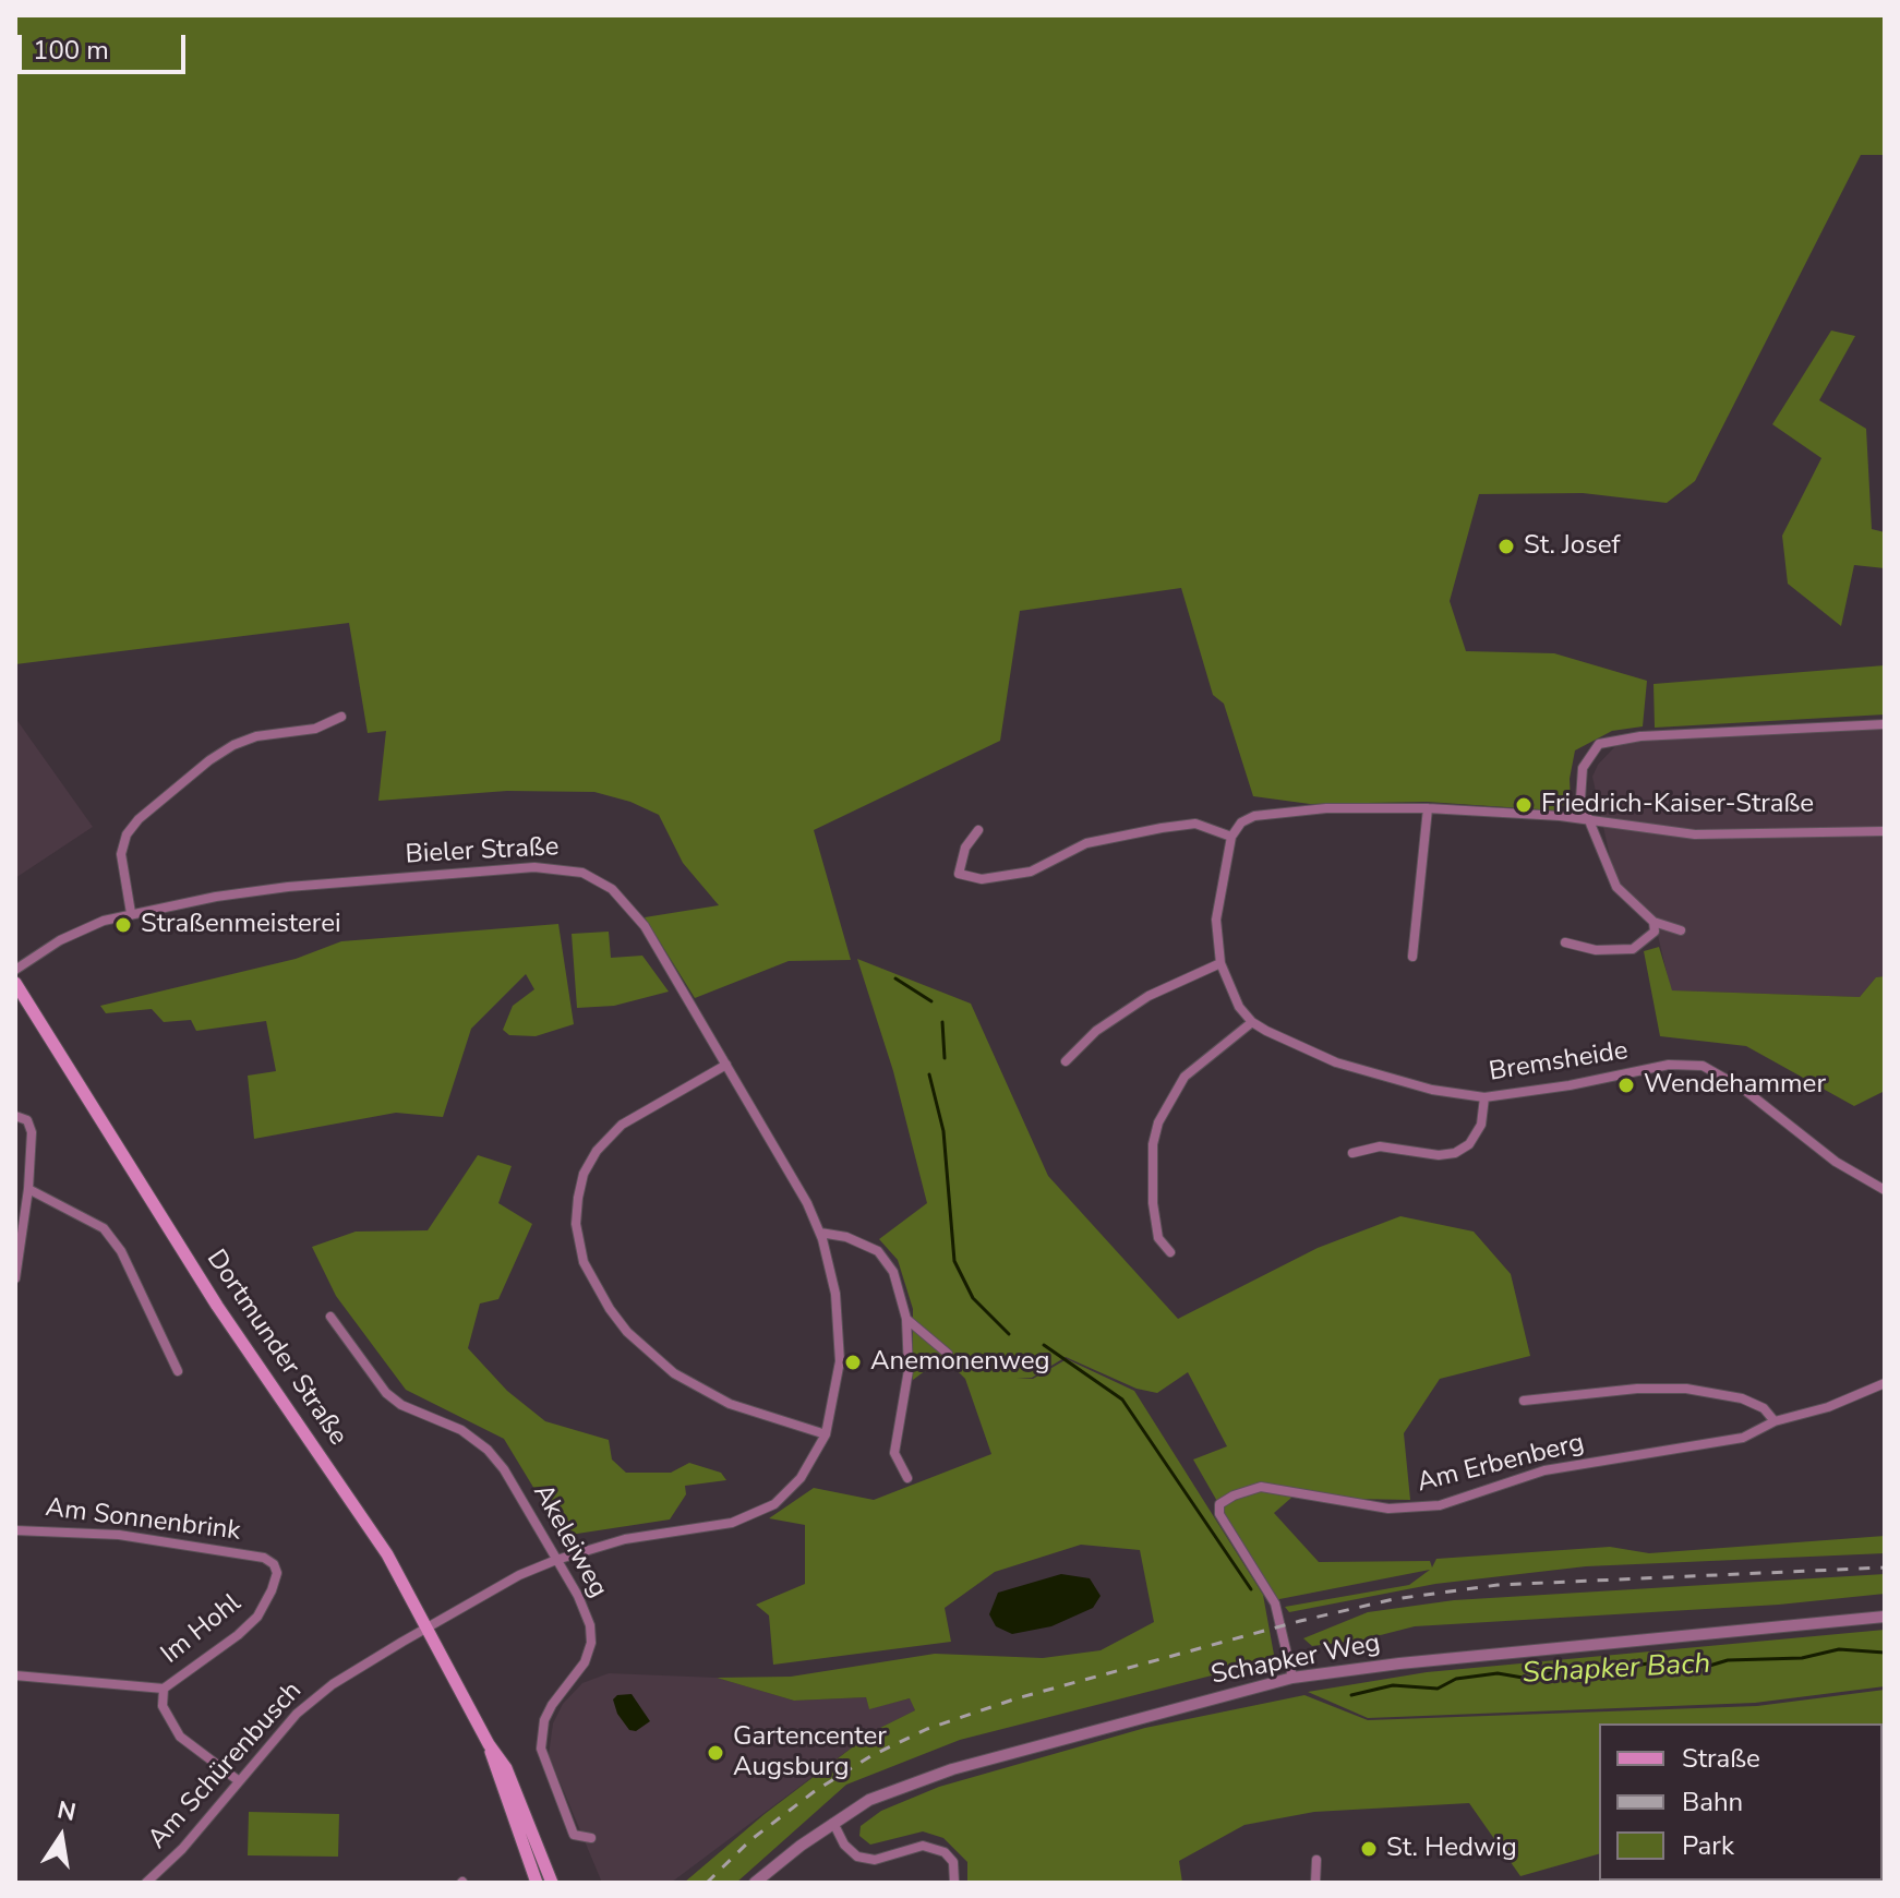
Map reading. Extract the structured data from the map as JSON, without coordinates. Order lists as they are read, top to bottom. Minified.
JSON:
{"streets":{"main road":["Dortmunder Straße"],"street":["Bieler Straße","Bremsheide","Am Erbenberg","Am Sonnenbrink","Akeleiweg","Im Hohl","Schapker Weg","Am Schürenbusch"]},"crossings":[["Bieler Straße","Dortmunder Straße"],["Bieler Straße","Akeleiweg"],["Bieler Straße","Am Schürenbusch"],["Dortmunder Straße","Am Schürenbusch"],["Am Erbenberg","Schapker Weg"],["Am Sonnenbrink","Im Hohl"],["Im Hohl","Am Schürenbusch"]],"water":["Schapker Bach"],"places":["St. Josef","Friedrich-Kaiser-Straße","Straßenmeisterei","Wendehammer","Anemonenweg","Gartencenter Augsburg","St. Hedwig"],"legend":["Straße","Bahn","Park"],"scale_bar":"100 m","north":"top"}
